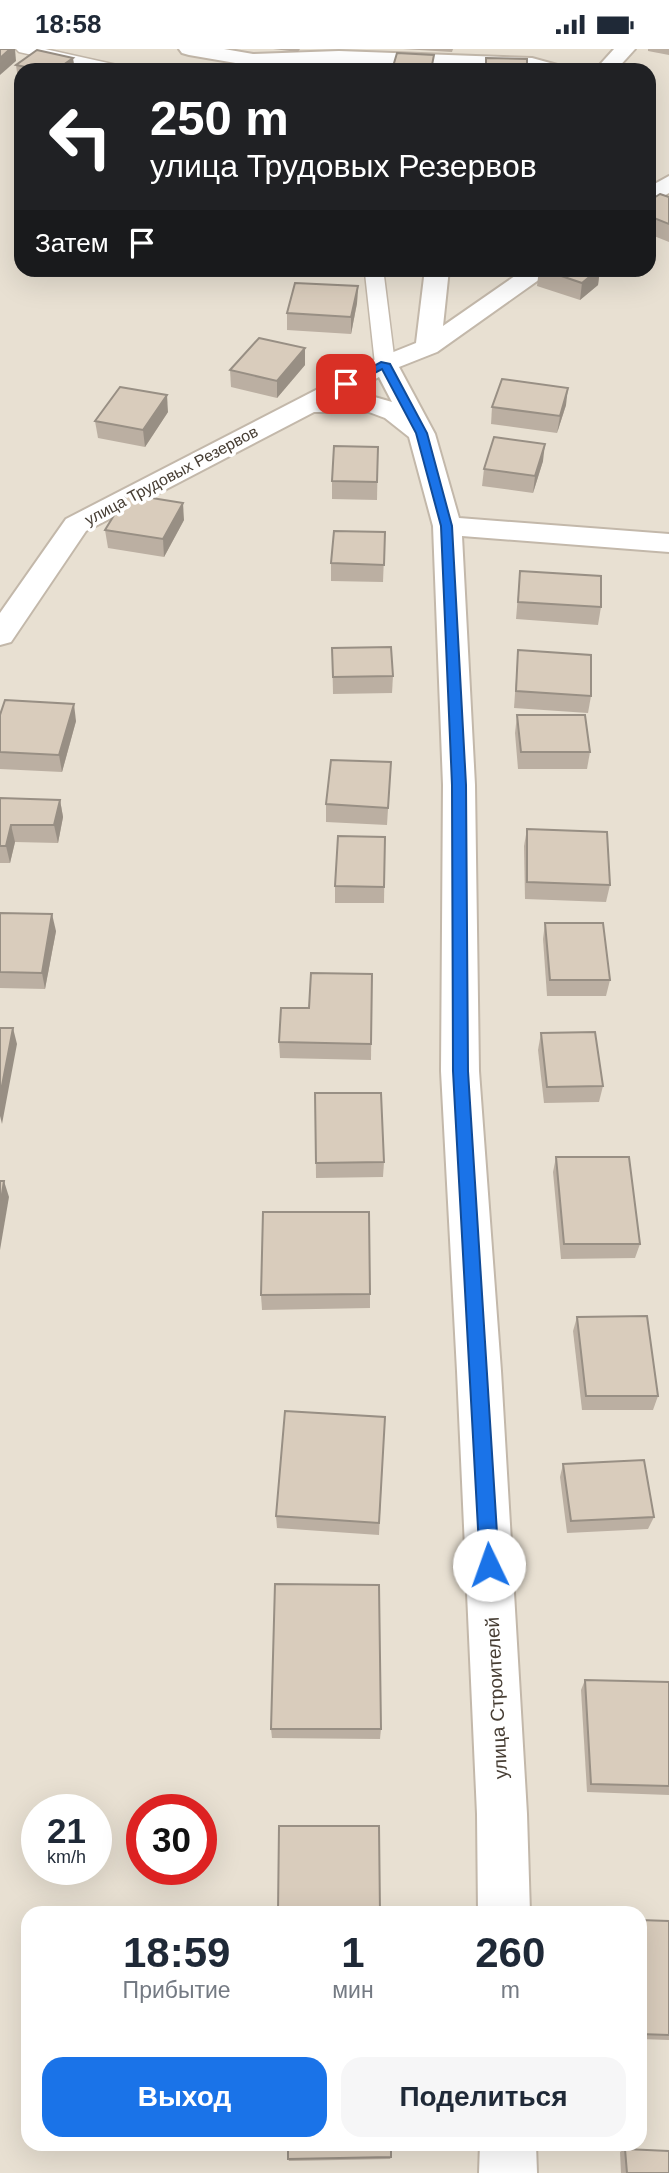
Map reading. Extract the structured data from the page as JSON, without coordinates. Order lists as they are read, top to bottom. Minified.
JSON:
{"streets":{"street":["улица Трудовых Резервов","улица Строителей"]},"crossings":[["улица Трудовых Резервов","улица Строителей"]],"page":{"status":"18:58","turn":["250 m","улица Трудовых Резервов"],"then":"Затем","speed":"21 km/h","limit":"30","eta":["18:59","Прибытие","1","мин","260","m"],"buttons":["Выход","Поделиться"]}}
